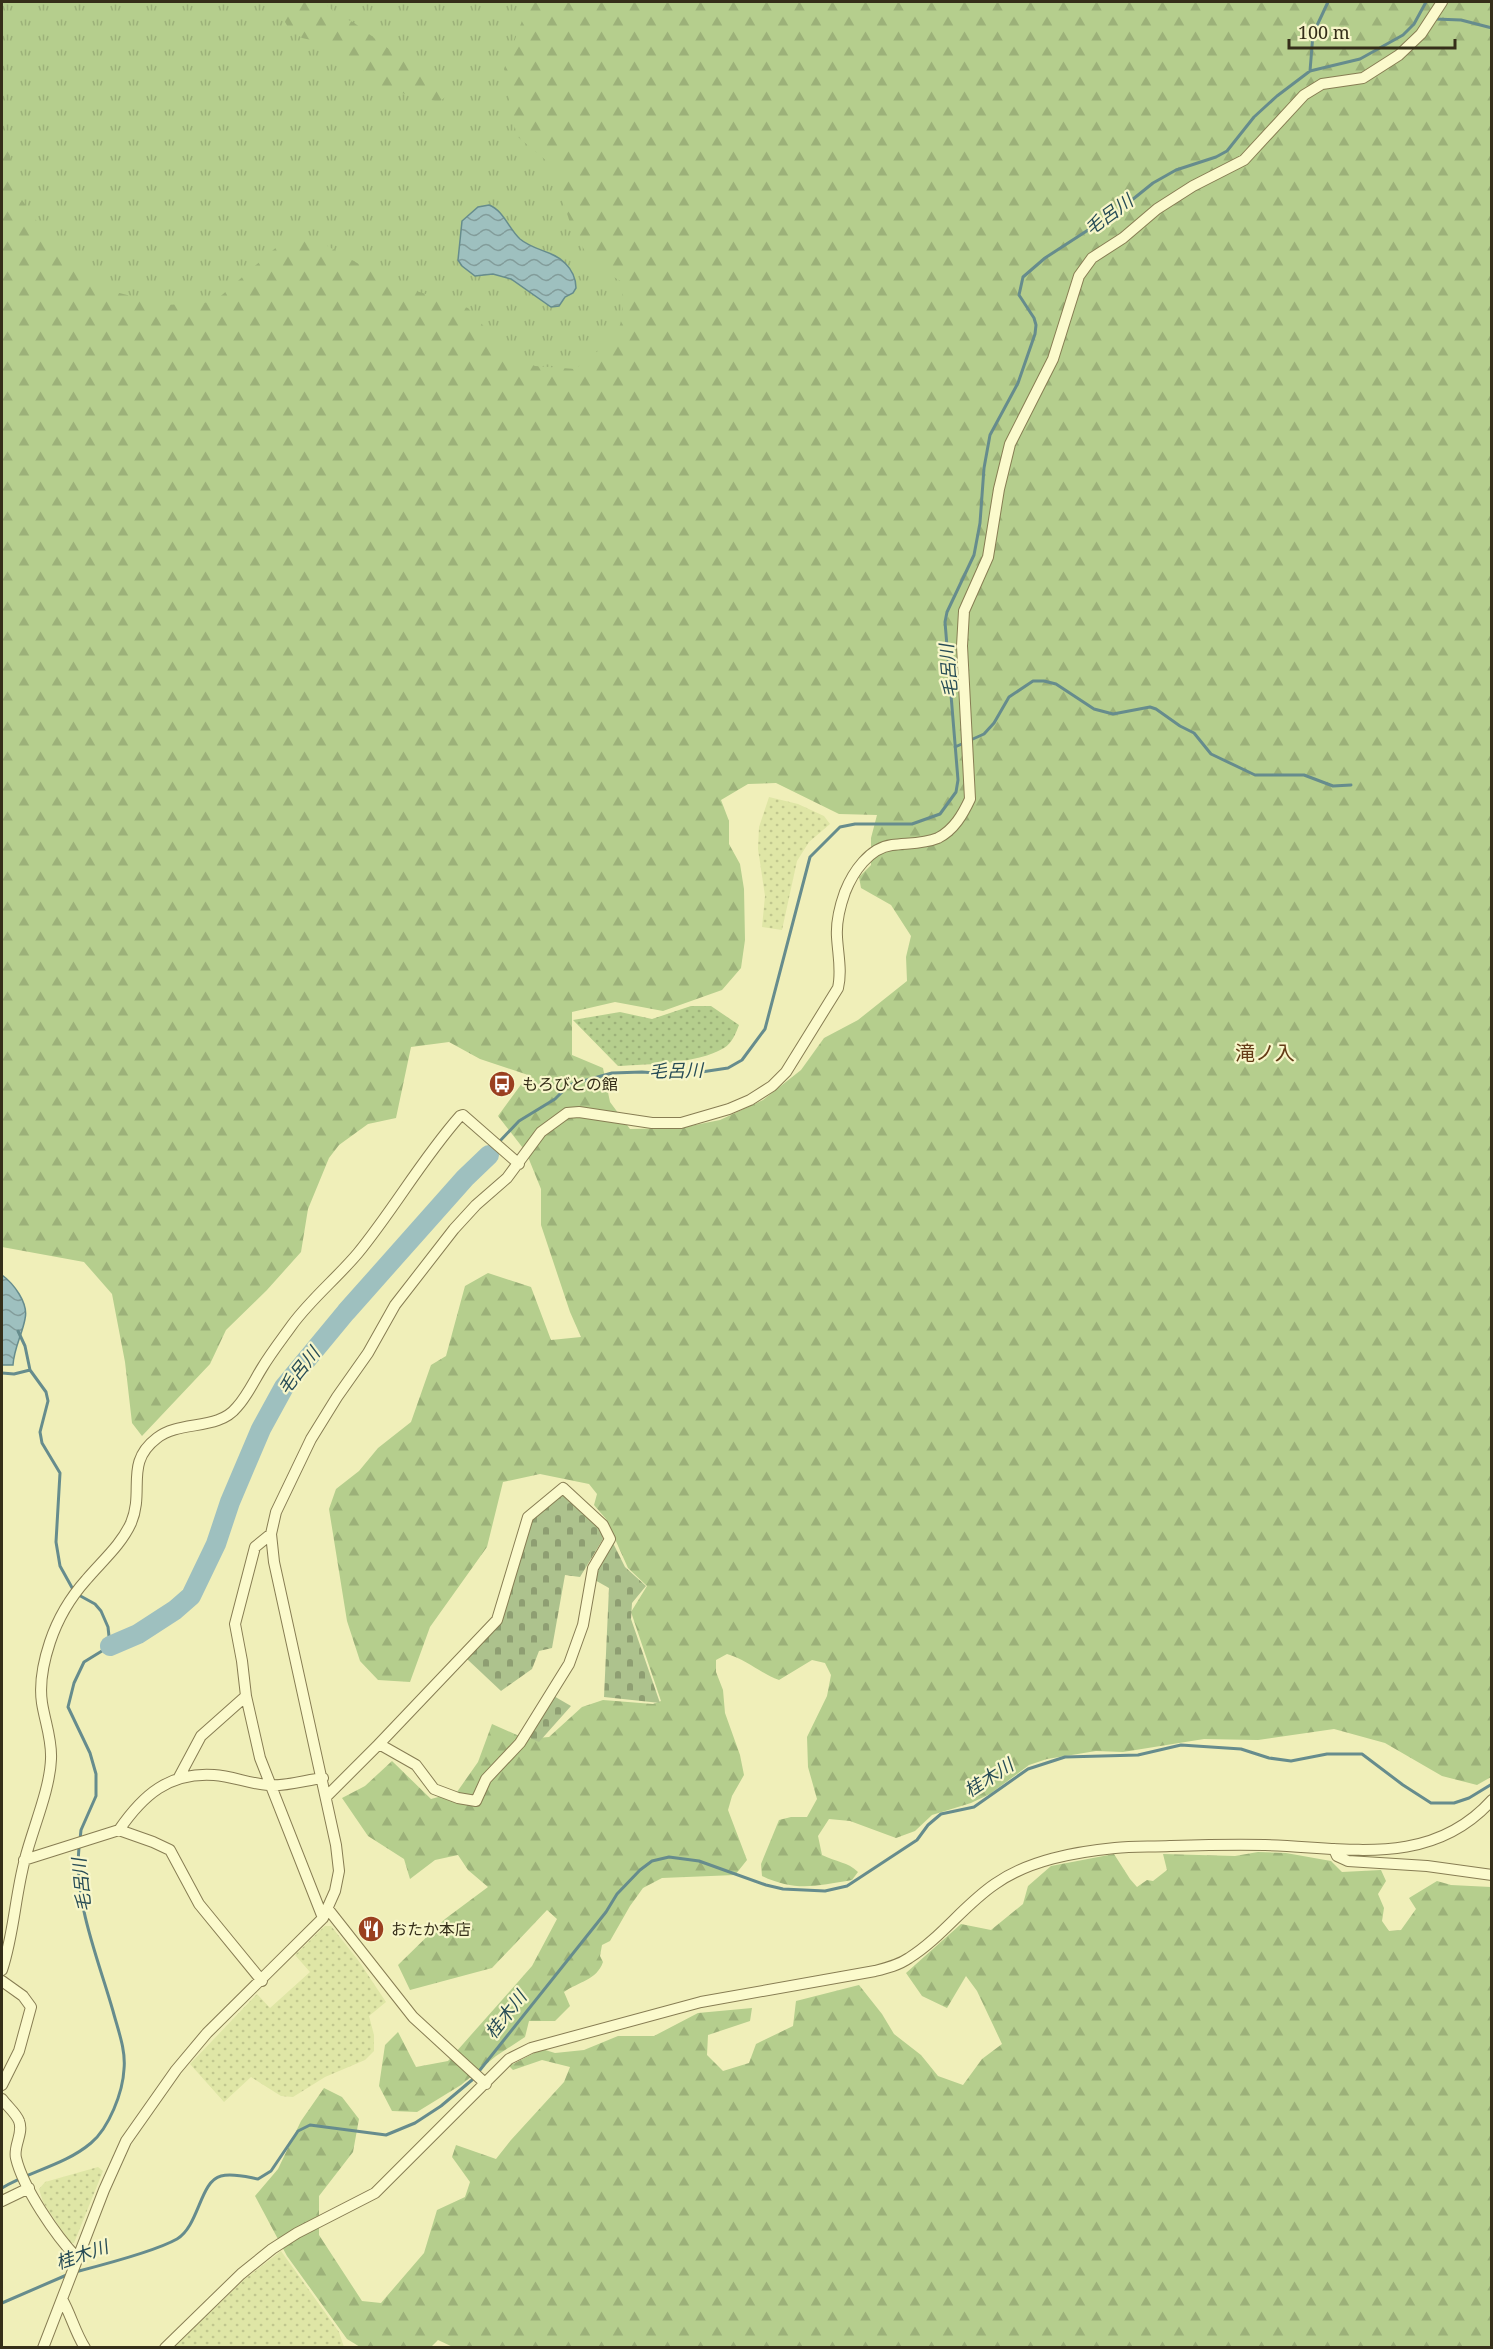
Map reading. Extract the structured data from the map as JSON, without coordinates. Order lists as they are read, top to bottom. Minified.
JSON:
{"districts":["滝ノ入"],"water":["毛呂川","桂木川"],"places":{"bus stop":["もろびとの館"],"restaurant":["おたか本店"]},"scale_bar":"100 m"}
